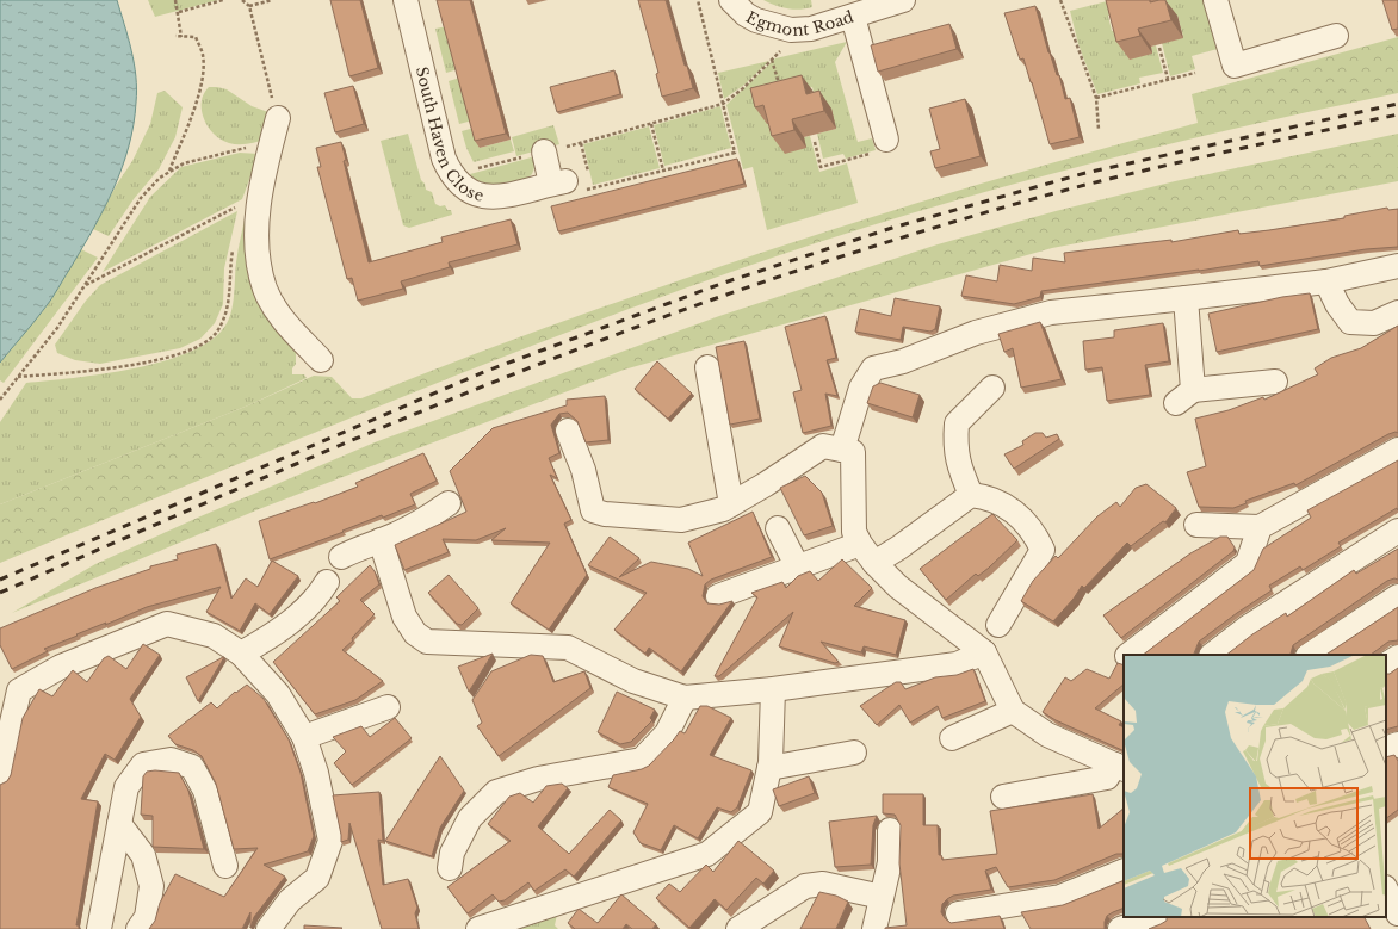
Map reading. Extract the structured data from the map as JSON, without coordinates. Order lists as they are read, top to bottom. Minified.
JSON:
{"streets":{"street":["Egmont Road","South Haven Close"]}}
